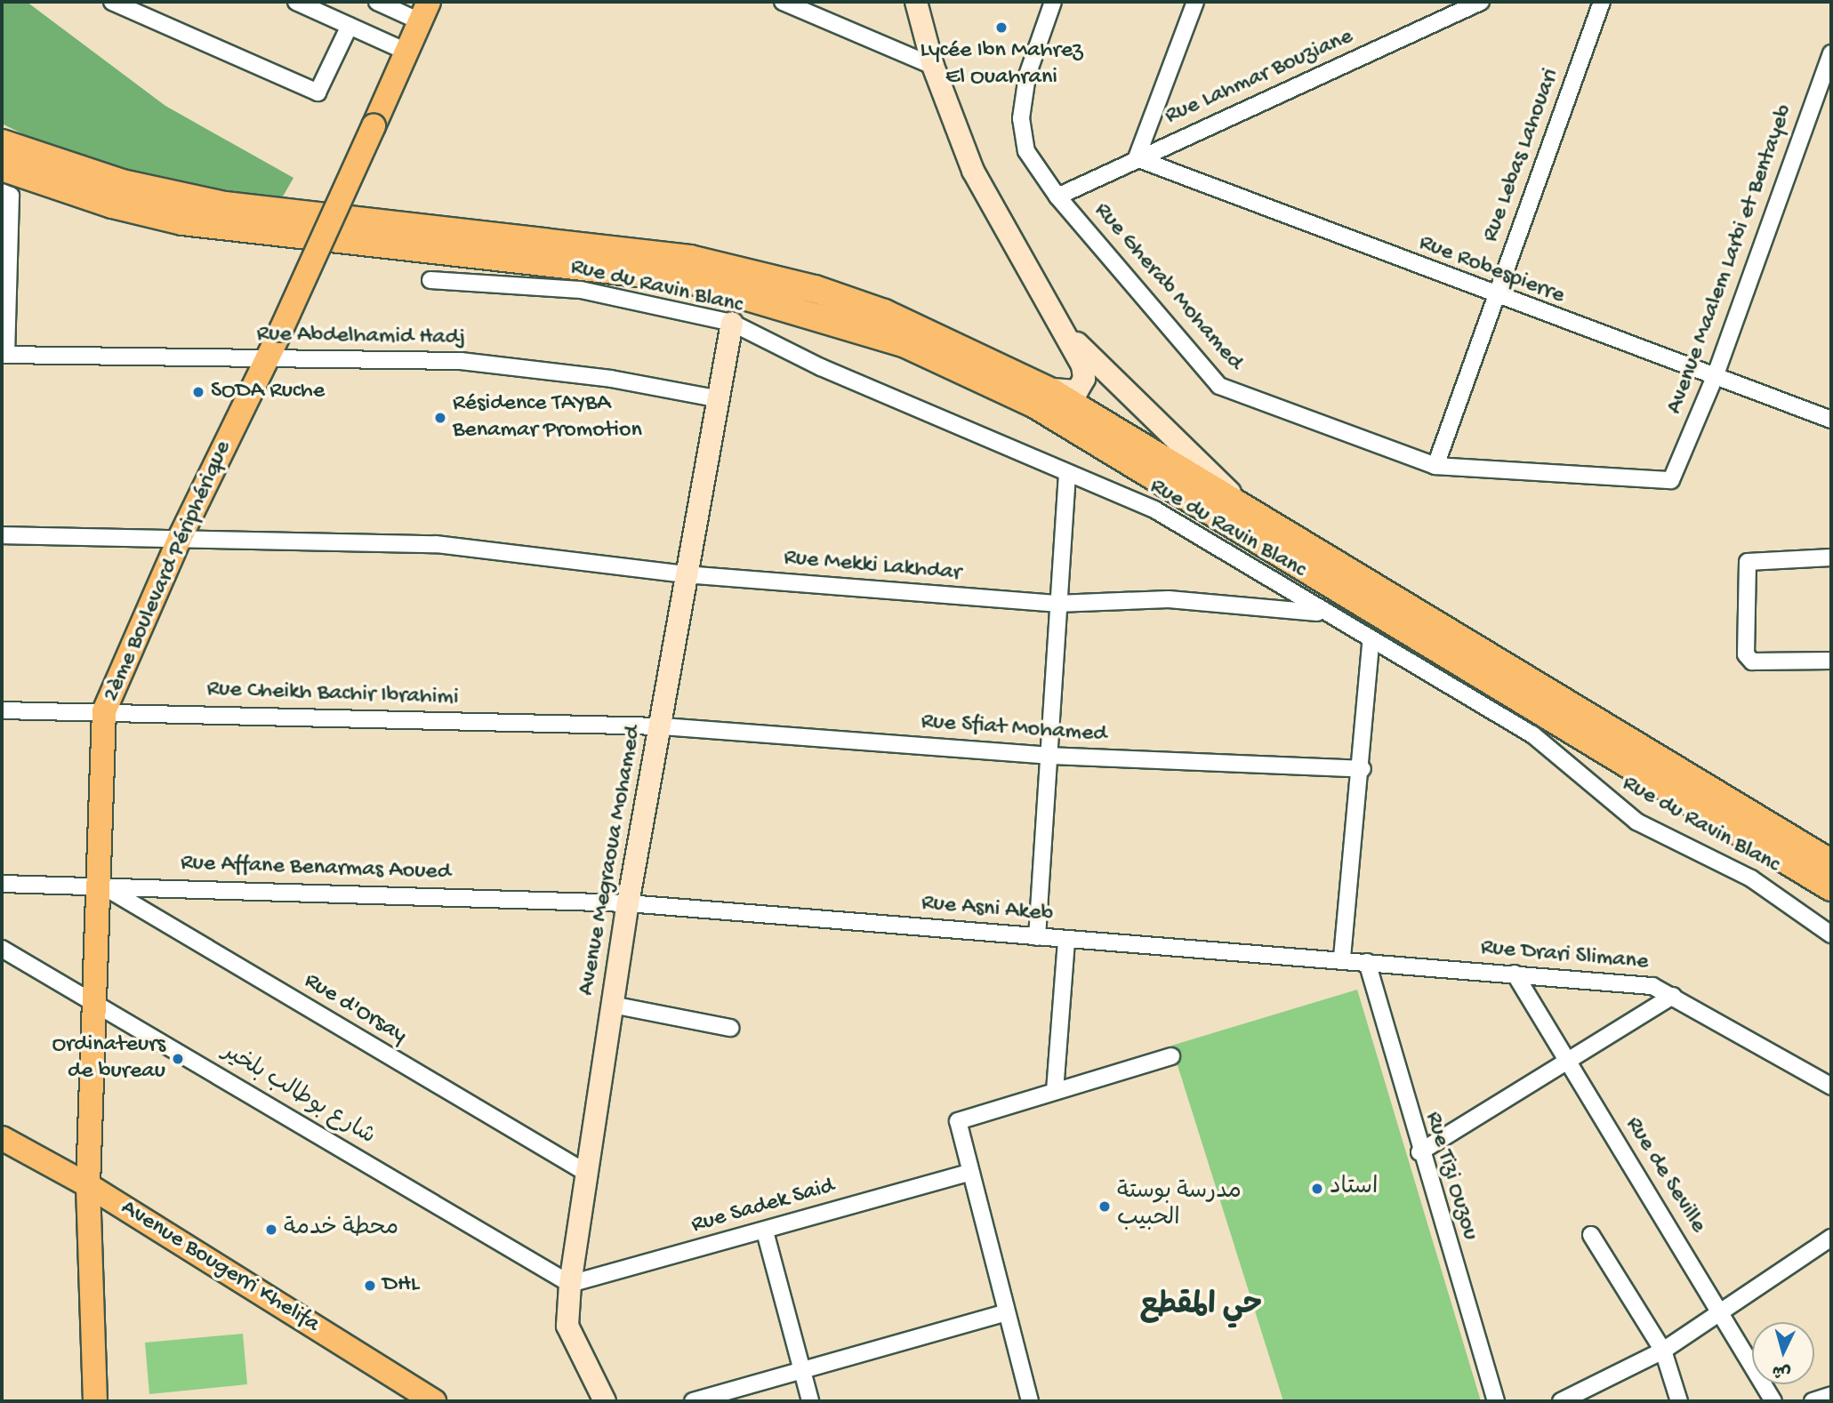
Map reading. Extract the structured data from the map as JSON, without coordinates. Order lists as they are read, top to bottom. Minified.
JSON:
{"streets":{"main road":["2ème Boulevard Périphérique","Avenue Bougerri Khelifa"],"street":["Rue Lahmar Bouziane","Rue Lebas Lahouari","Avenue Maalem Larbi et Bentayeb","Rue Robespierre","Rue du Ravin Blanc","Rue Gherab Mohamed","Rue Abdelhamid Hadj","Rue Mekki Lakhdar","Rue Cheikh Bachir Ibrahimi","Rue Sfiat Mohamed","Avenue Megraoua Mohamed","Rue Affane Benarmas Aoued","Rue Asni Akeb","Rue Drari Slimane","Rue d'Orsay","شارع بوطالب بلخير","Rue de Seville","Rue Tizi Ouzou","Rue Sadek Said"]},"crossings":[["Rue Lahmar Bouziane","Rue Robespierre"],["Rue Lahmar Bouziane","Rue Gherab Mohamed"],["Rue Lebas Lahouari","Rue Robespierre"],["Rue Lebas Lahouari","Rue Gherab Mohamed"],["Avenue Maalem Larbi et Bentayeb","Rue Robespierre"],["Avenue Maalem Larbi et Bentayeb","Rue Gherab Mohamed"],["Rue du Ravin Blanc","Rue Mekki Lakhdar"],["Rue du Ravin Blanc","Avenue Megraoua Mohamed"],["Rue Abdelhamid Hadj","2ème Boulevard Périphérique"],["Rue Abdelhamid Hadj","Avenue Megraoua Mohamed"],["Rue Mekki Lakhdar","2ème Boulevard Périphérique"],["Rue Mekki Lakhdar","Avenue Megraoua Mohamed"],["2ème Boulevard Périphérique","Rue Cheikh Bachir Ibrahimi"],["2ème Boulevard Périphérique","Rue Affane Benarmas Aoued"],["2ème Boulevard Périphérique","Rue d'Orsay"],["2ème Boulevard Périphérique","شارع بوطالب بلخير"],["2ème Boulevard Périphérique","Avenue Bougerri Khelifa"],["Rue Cheikh Bachir Ibrahimi","Rue Sfiat Mohamed"],["Rue Cheikh Bachir Ibrahimi","Avenue Megraoua Mohamed"],["Rue Sfiat Mohamed","Avenue Megraoua Mohamed"],["Avenue Megraoua Mohamed","Rue Affane Benarmas Aoued"],["Avenue Megraoua Mohamed","Rue Asni Akeb"],["Avenue Megraoua Mohamed","Rue d'Orsay"],["Avenue Megraoua Mohamed","شارع بوطالب بلخير"],["Avenue Megraoua Mohamed","Rue Sadek Said"],["Rue Affane Benarmas Aoued","Rue Asni Akeb"],["Rue Affane Benarmas Aoued","Rue d'Orsay"],["Rue Asni Akeb","Rue Drari Slimane"],["Rue Drari Slimane","Rue de Seville"],["Rue Drari Slimane","Rue Tizi Ouzou"],["شارع بوطالب بلخير","Rue Sadek Said"]],"districts":["حي المقطع"],"places":["Lycée Ibn Mahrez El Ouahrani","SODA Ruche","Résidence TAYBA Benamar Promotion","Ordinateurs de bureau","استاد","مدرسة بوستة الحبيب","محطة خدمة","DHL"],"north":"bottom"}
